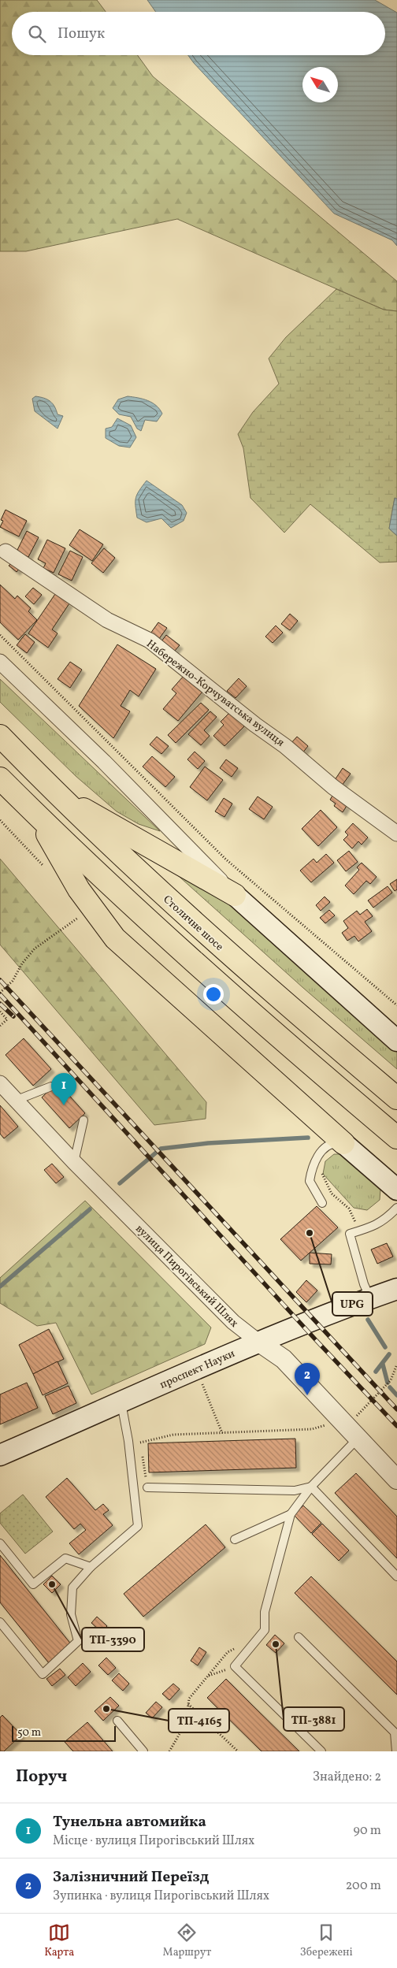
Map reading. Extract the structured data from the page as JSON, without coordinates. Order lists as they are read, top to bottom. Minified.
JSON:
{"streets":{"highway":["Столичне шосе"],"main road":["проспект Науки"],"street":["Набережно-Корчуватська вулиця","вулиця Пирогівський Шлях"]},"crossings":[["вулиця Пирогівський Шлях","проспект Науки"]],"places":["UPG","ТП-3390","ТП-3881","ТП-4165"],"scale_bar":"50 m","north":"top left","page":{"search":"Пошук","pins":["1","2"],"scale":"50 m","heading":["Поруч","Знайдено: 2"],"list":[{"mark":"1","name":"Тунельна автомийка","note":"Місце · вулиця Пирогівський Шлях","value":"90 m"},{"mark":"2","name":"Залізничний Переїзд","note":"Зупинка · вулиця Пирогівський Шлях","value":"200 m"}],"nav":["Карта","Маршрут","Збережені"]}}
